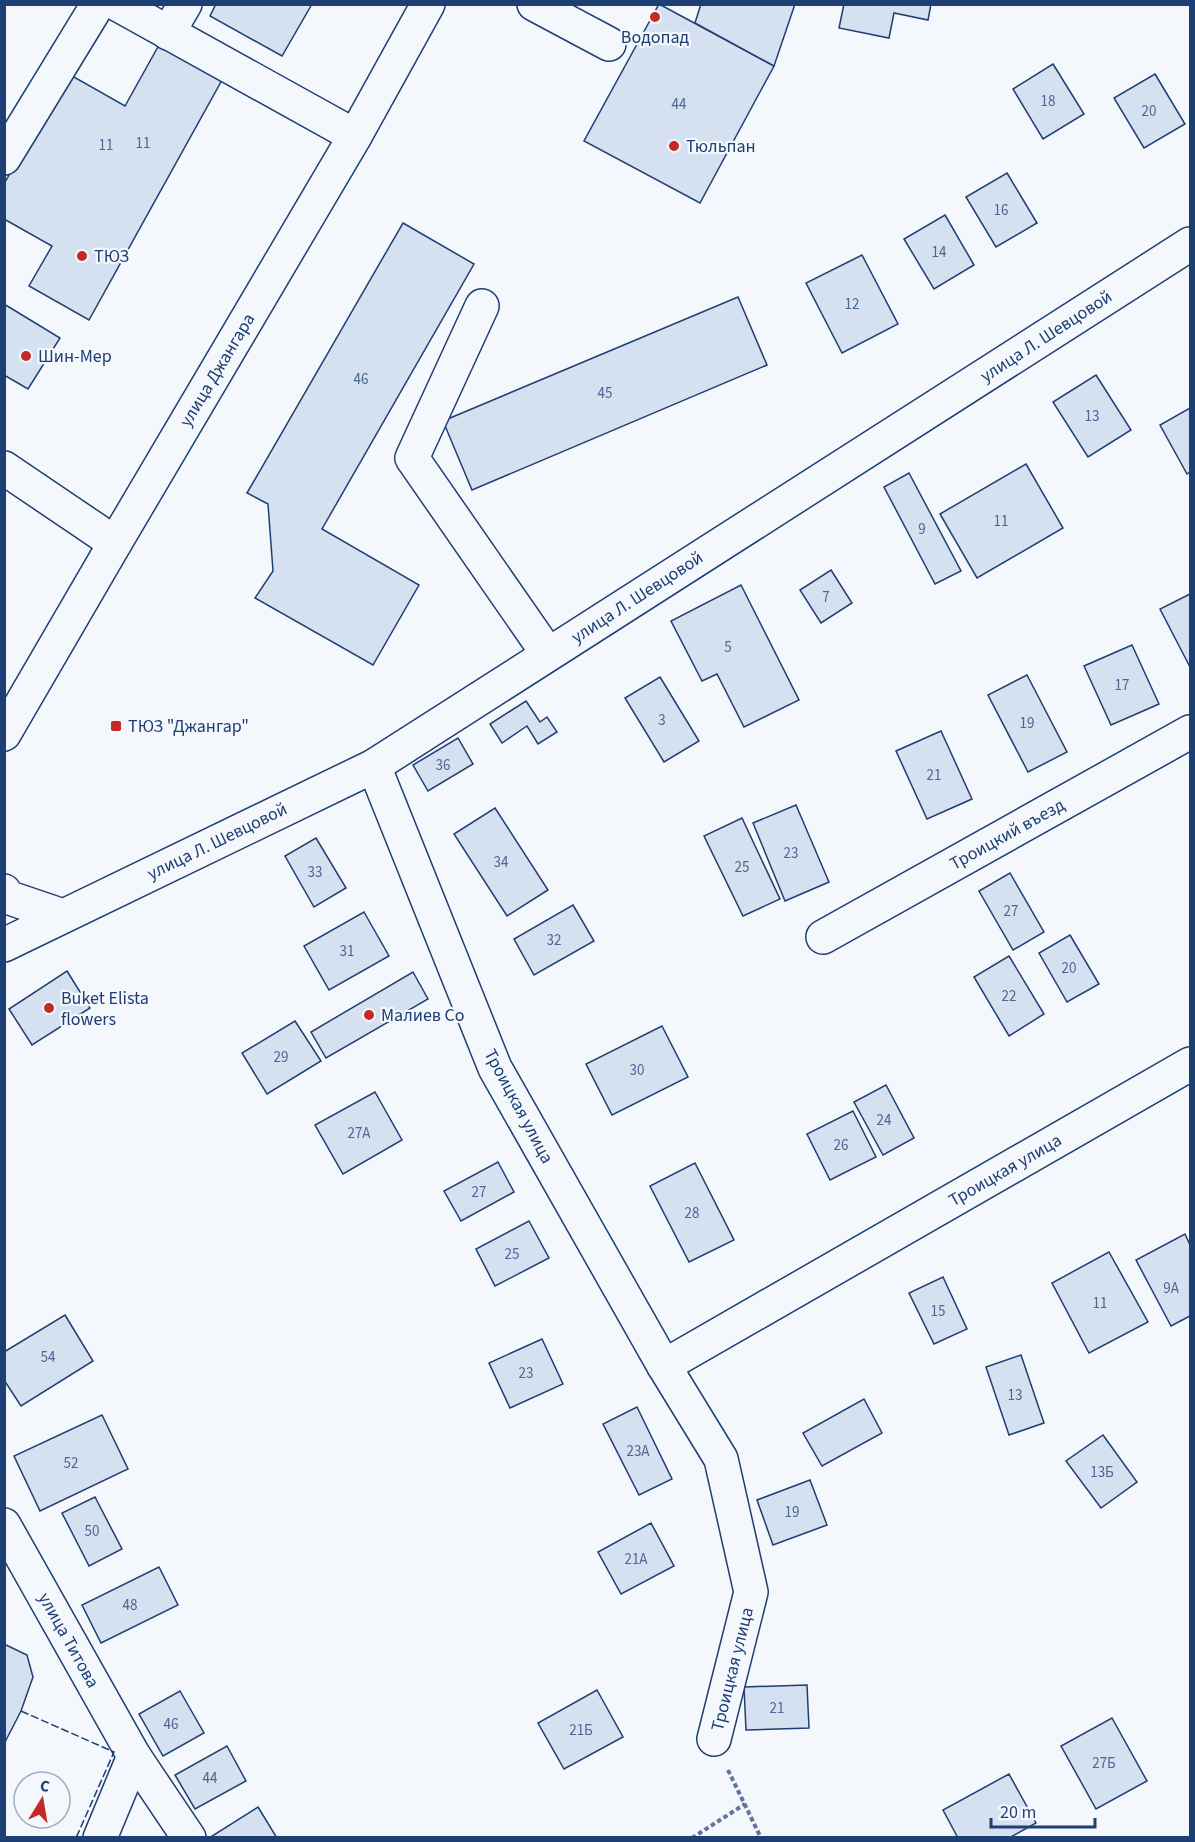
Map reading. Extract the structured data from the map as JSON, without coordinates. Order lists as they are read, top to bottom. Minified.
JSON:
{"streets":{"street":["улица Л. Шевцовой","улица Джангара","Троицкий въезд","Троицкая улица","улица Титова"]},"crossings":[["улица Л. Шевцовой","Троицкая улица"]],"places":{"other":["Водопад","Тюльпан","ТЮЗ","Шин-Мер","Buket Elista flowers","Малиев Со"],"transit":["ТЮЗ \"Джангар\""]},"house_numbers":["18","44","20","11","11","16","14","12","46","45","13","11","9","7","5","17","3","19","36","21","23","34","25","33","27","32","31","20","22","29","30","24","27А","26","27","28","25","9А","11","15","54","23","13","23А","52","13Б","19","50","21А","48","21","46","21Б","27Б","44"],"scale_bar":"20 m","north":"top"}
